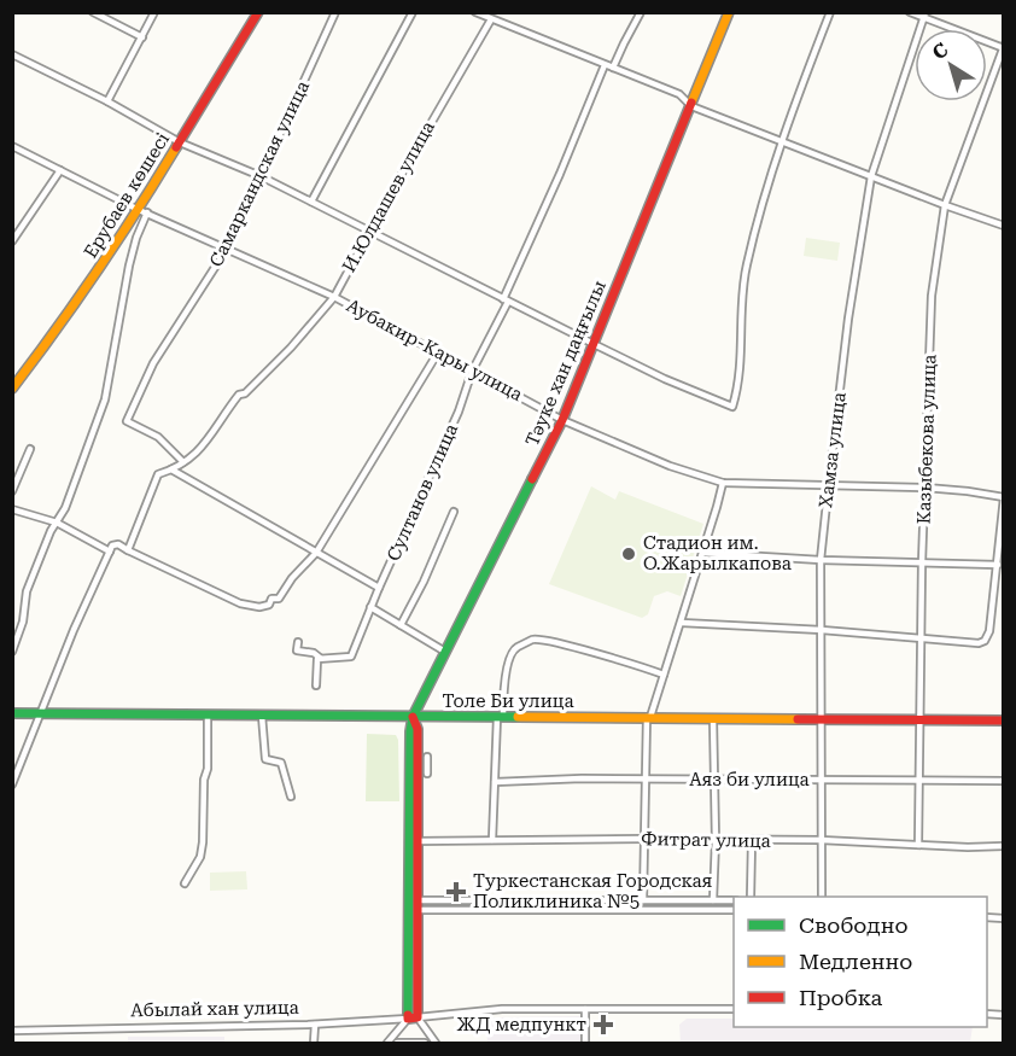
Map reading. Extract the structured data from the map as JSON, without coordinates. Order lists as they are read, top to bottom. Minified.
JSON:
{"streets":{"street":["Самаркандская улица","Ерубаев көшесі","И.Юлдашев улица","Аубакир-Кары улица","Тәуке хан даңғылы","Казыбекова улица","Хамза улица","Султанов улица","Толе Би улица","Аяз би улица","Фитрат улица","Абылай хан улица"]},"crossings":[["Самаркандская улица","И.Юлдашев улица"],["Самаркандская улица","Аубакир-Кары улица"],["Ерубаев көшесі","Аубакир-Кары улица"],["И.Юлдашев улица","Аубакир-Кары улица"],["Аубакир-Кары улица","Тәуке хан даңғылы"],["Аубакир-Кары улица","Казыбекова улица"],["Аубакир-Кары улица","Хамза улица"],["Аубакир-Кары улица","Султанов улица"],["Тәуке хан даңғылы","Толе Би улица"],["Тәуке хан даңғылы","Фитрат улица"],["Тәуке хан даңғылы","Абылай хан улица"],["Казыбекова улица","Толе Би улица"],["Казыбекова улица","Аяз би улица"],["Казыбекова улица","Фитрат улица"],["Хамза улица","Толе Би улица"],["Хамза улица","Аяз би улица"],["Хамза улица","Фитрат улица"]],"places":{"other":["Стадион им. О.Жарылкапова"],"health":["Туркестанская Городская Поликлиника №5","ЖД медпункт"]},"legend":["Свободно","Медленно","Пробка"],"north":"top left"}
